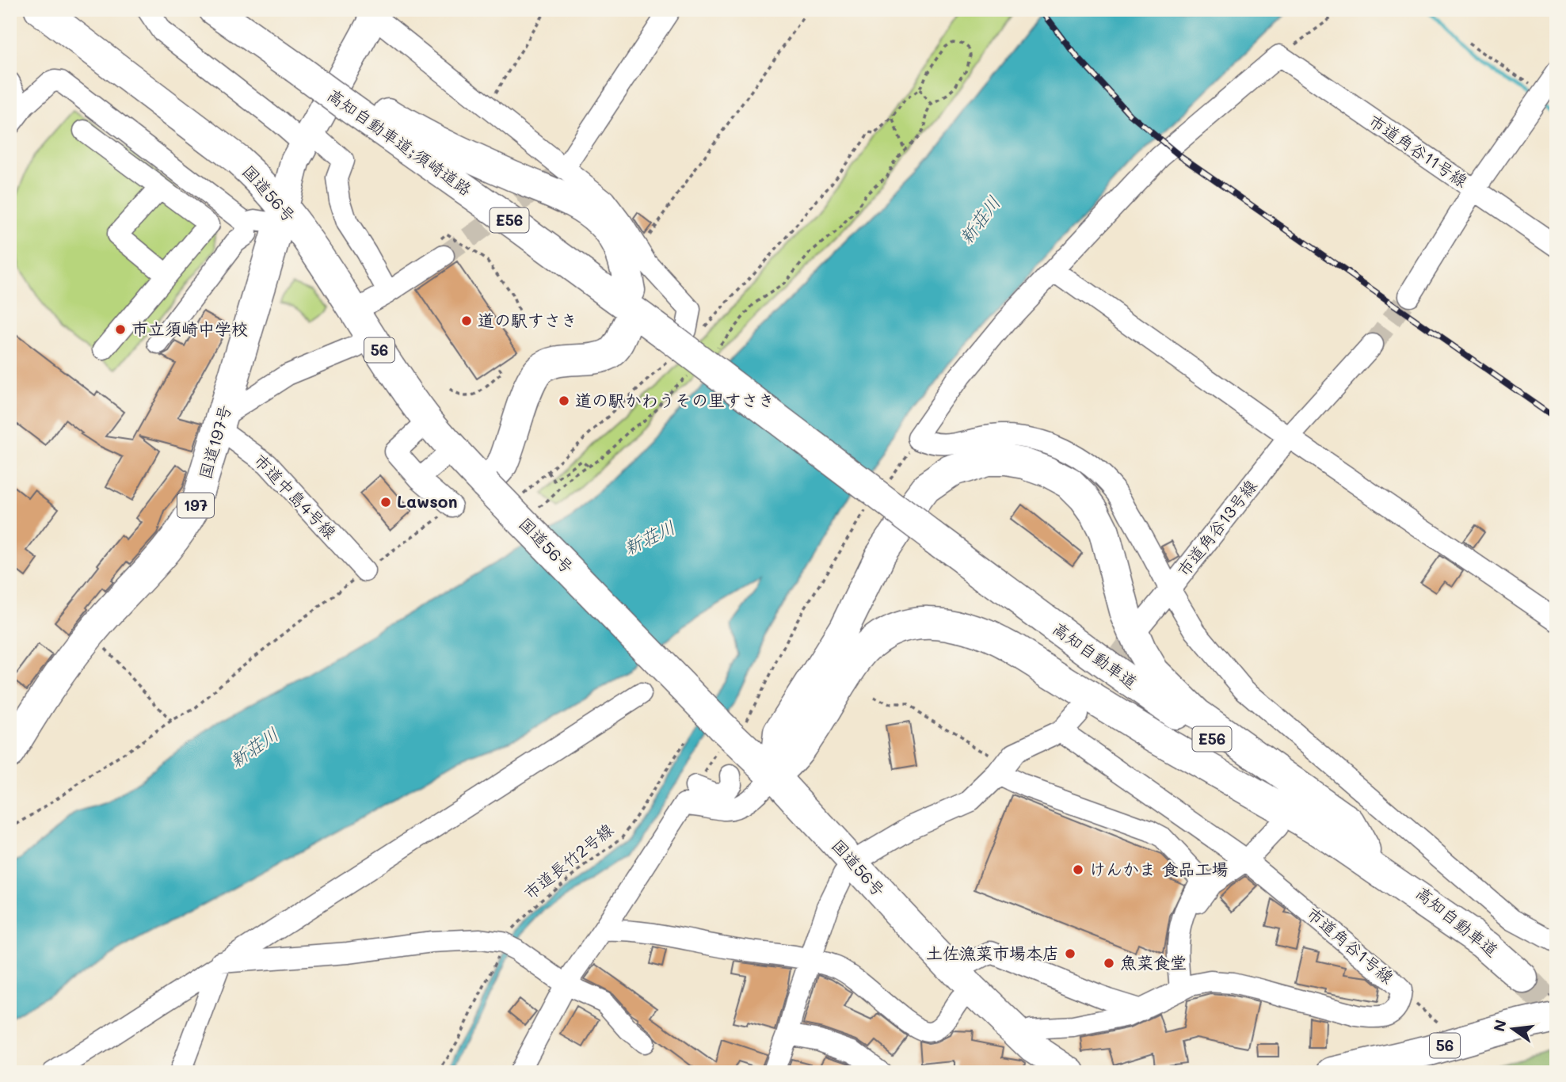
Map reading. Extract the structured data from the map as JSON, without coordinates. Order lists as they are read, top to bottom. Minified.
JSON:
{"streets":{"highway":["高知自動車道;須崎道路","国道56号","E56","56","国道197号","197","高知自動車道"],"street":["市道角谷11号線","市道中島4号線","市道角谷13号線","市道角谷1号線"],"path":["市道長竹2号線"]},"crossings":[["高知自動車道;須崎道路","高知自動車道"],["国道56号","国道197号"],["国道56号","市道角谷1号線"],["国道197号","市道中島4号線"]],"water":["新荘川"],"places":["道の駅すさき","市立須崎中学校","道の駅かわうその里すさき","Lawson","けんかま 食品工場","土佐漁菜市場本店","魚菜食堂"],"north":"left"}
